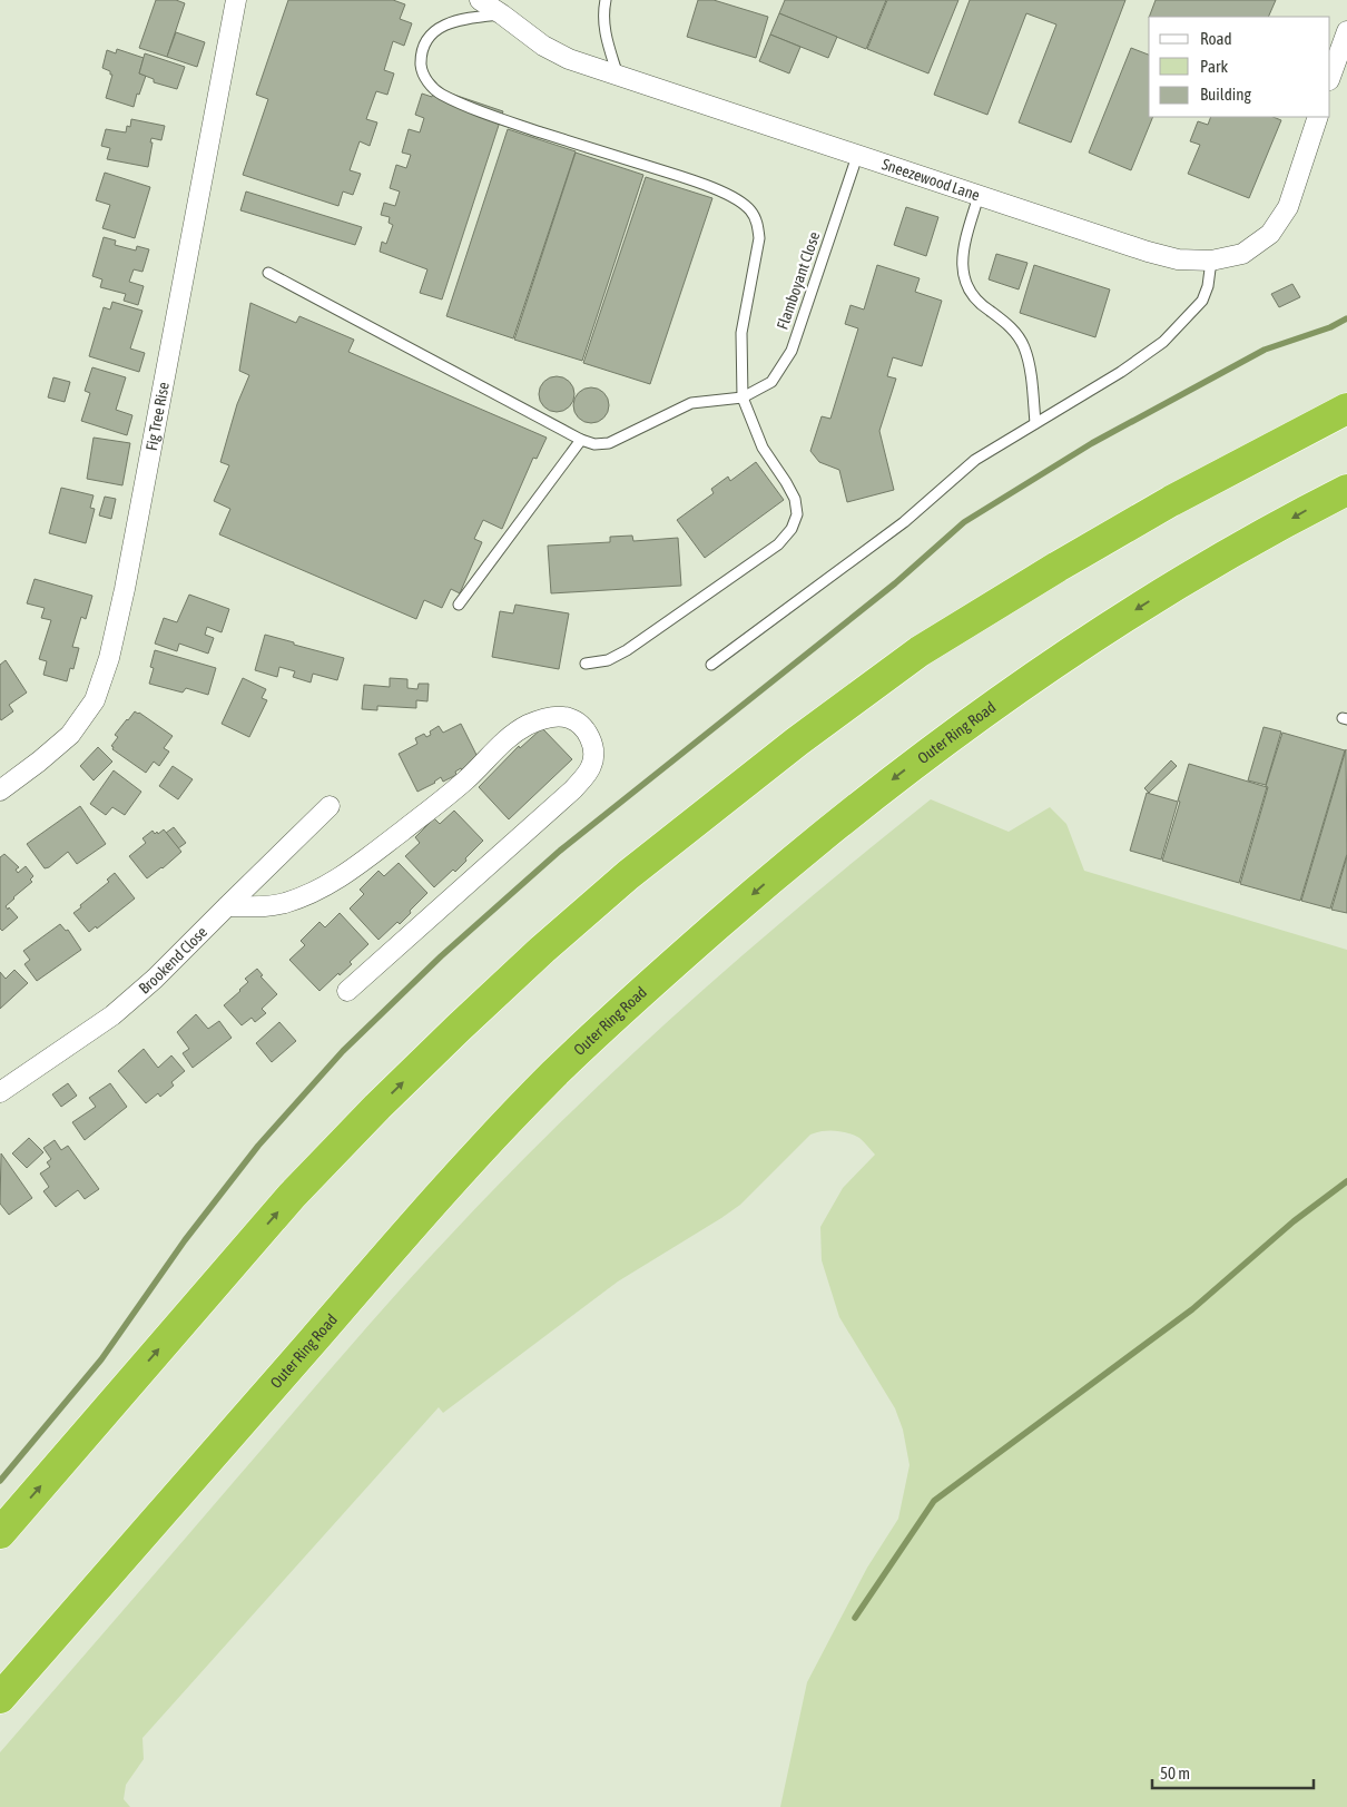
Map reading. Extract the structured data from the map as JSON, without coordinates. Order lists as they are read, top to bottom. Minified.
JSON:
{"streets":{"highway":["Outer Ring Road"],"street":["Sneezewood Lane","Fig Tree Rise","Brookend Close"],"lane":["Flamboyant Close"]},"crossings":[["Sneezewood Lane","Flamboyant Close"]],"legend":["Road","Park","Building"],"scale_bar":"50 m"}
